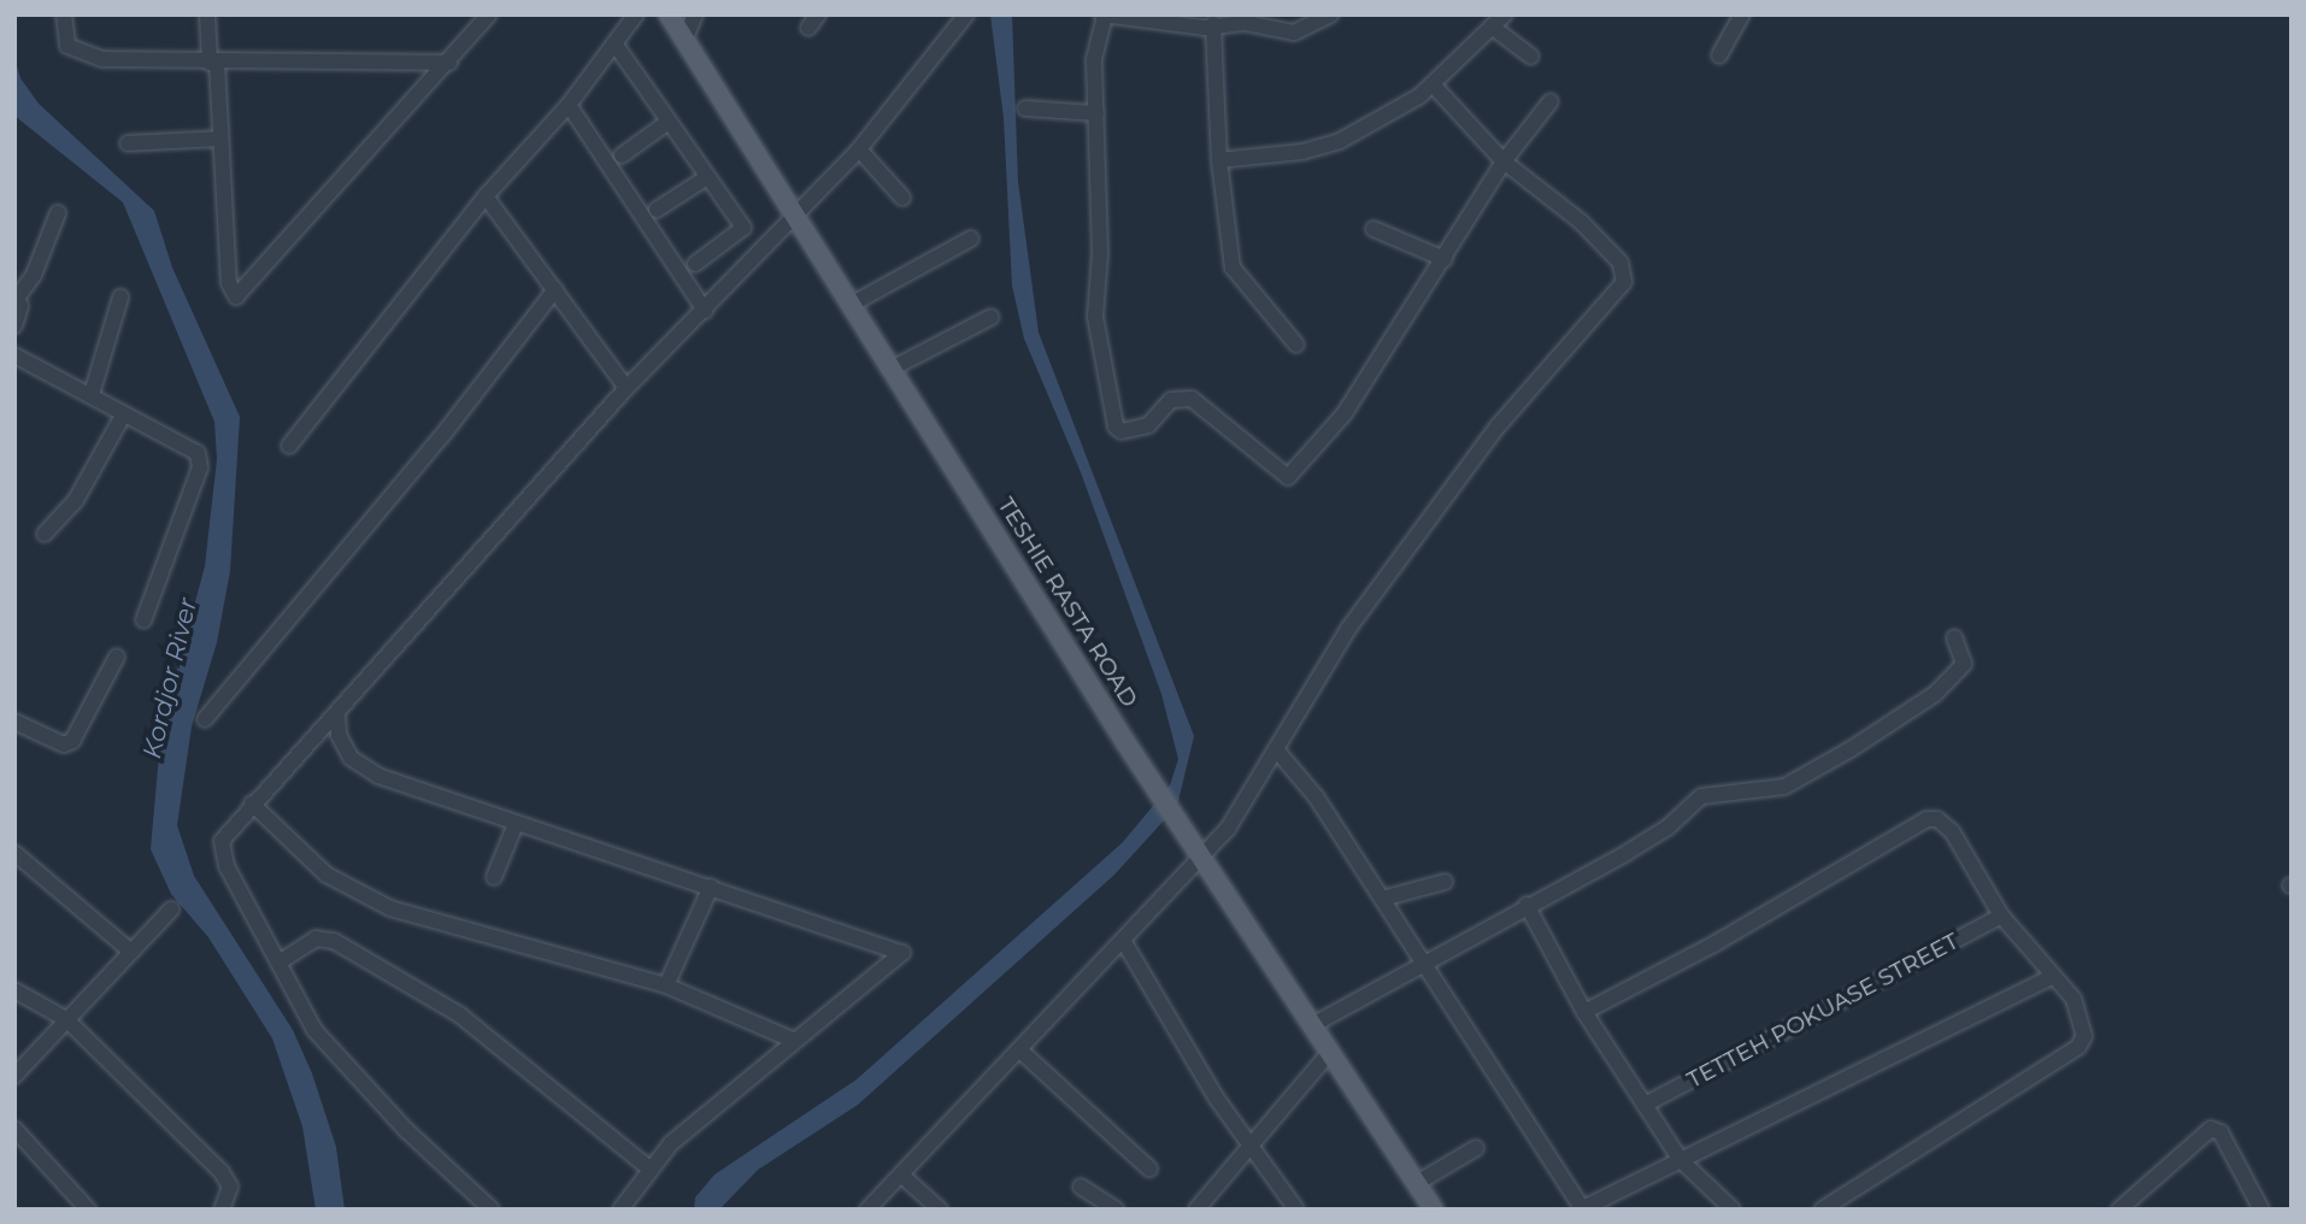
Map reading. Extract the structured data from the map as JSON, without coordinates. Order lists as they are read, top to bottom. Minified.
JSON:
{"streets":{"main road":["TESHIE RASTA ROAD"],"street":["TETTEH POKUASE STREET"]},"water":["Kordjor River"]}
